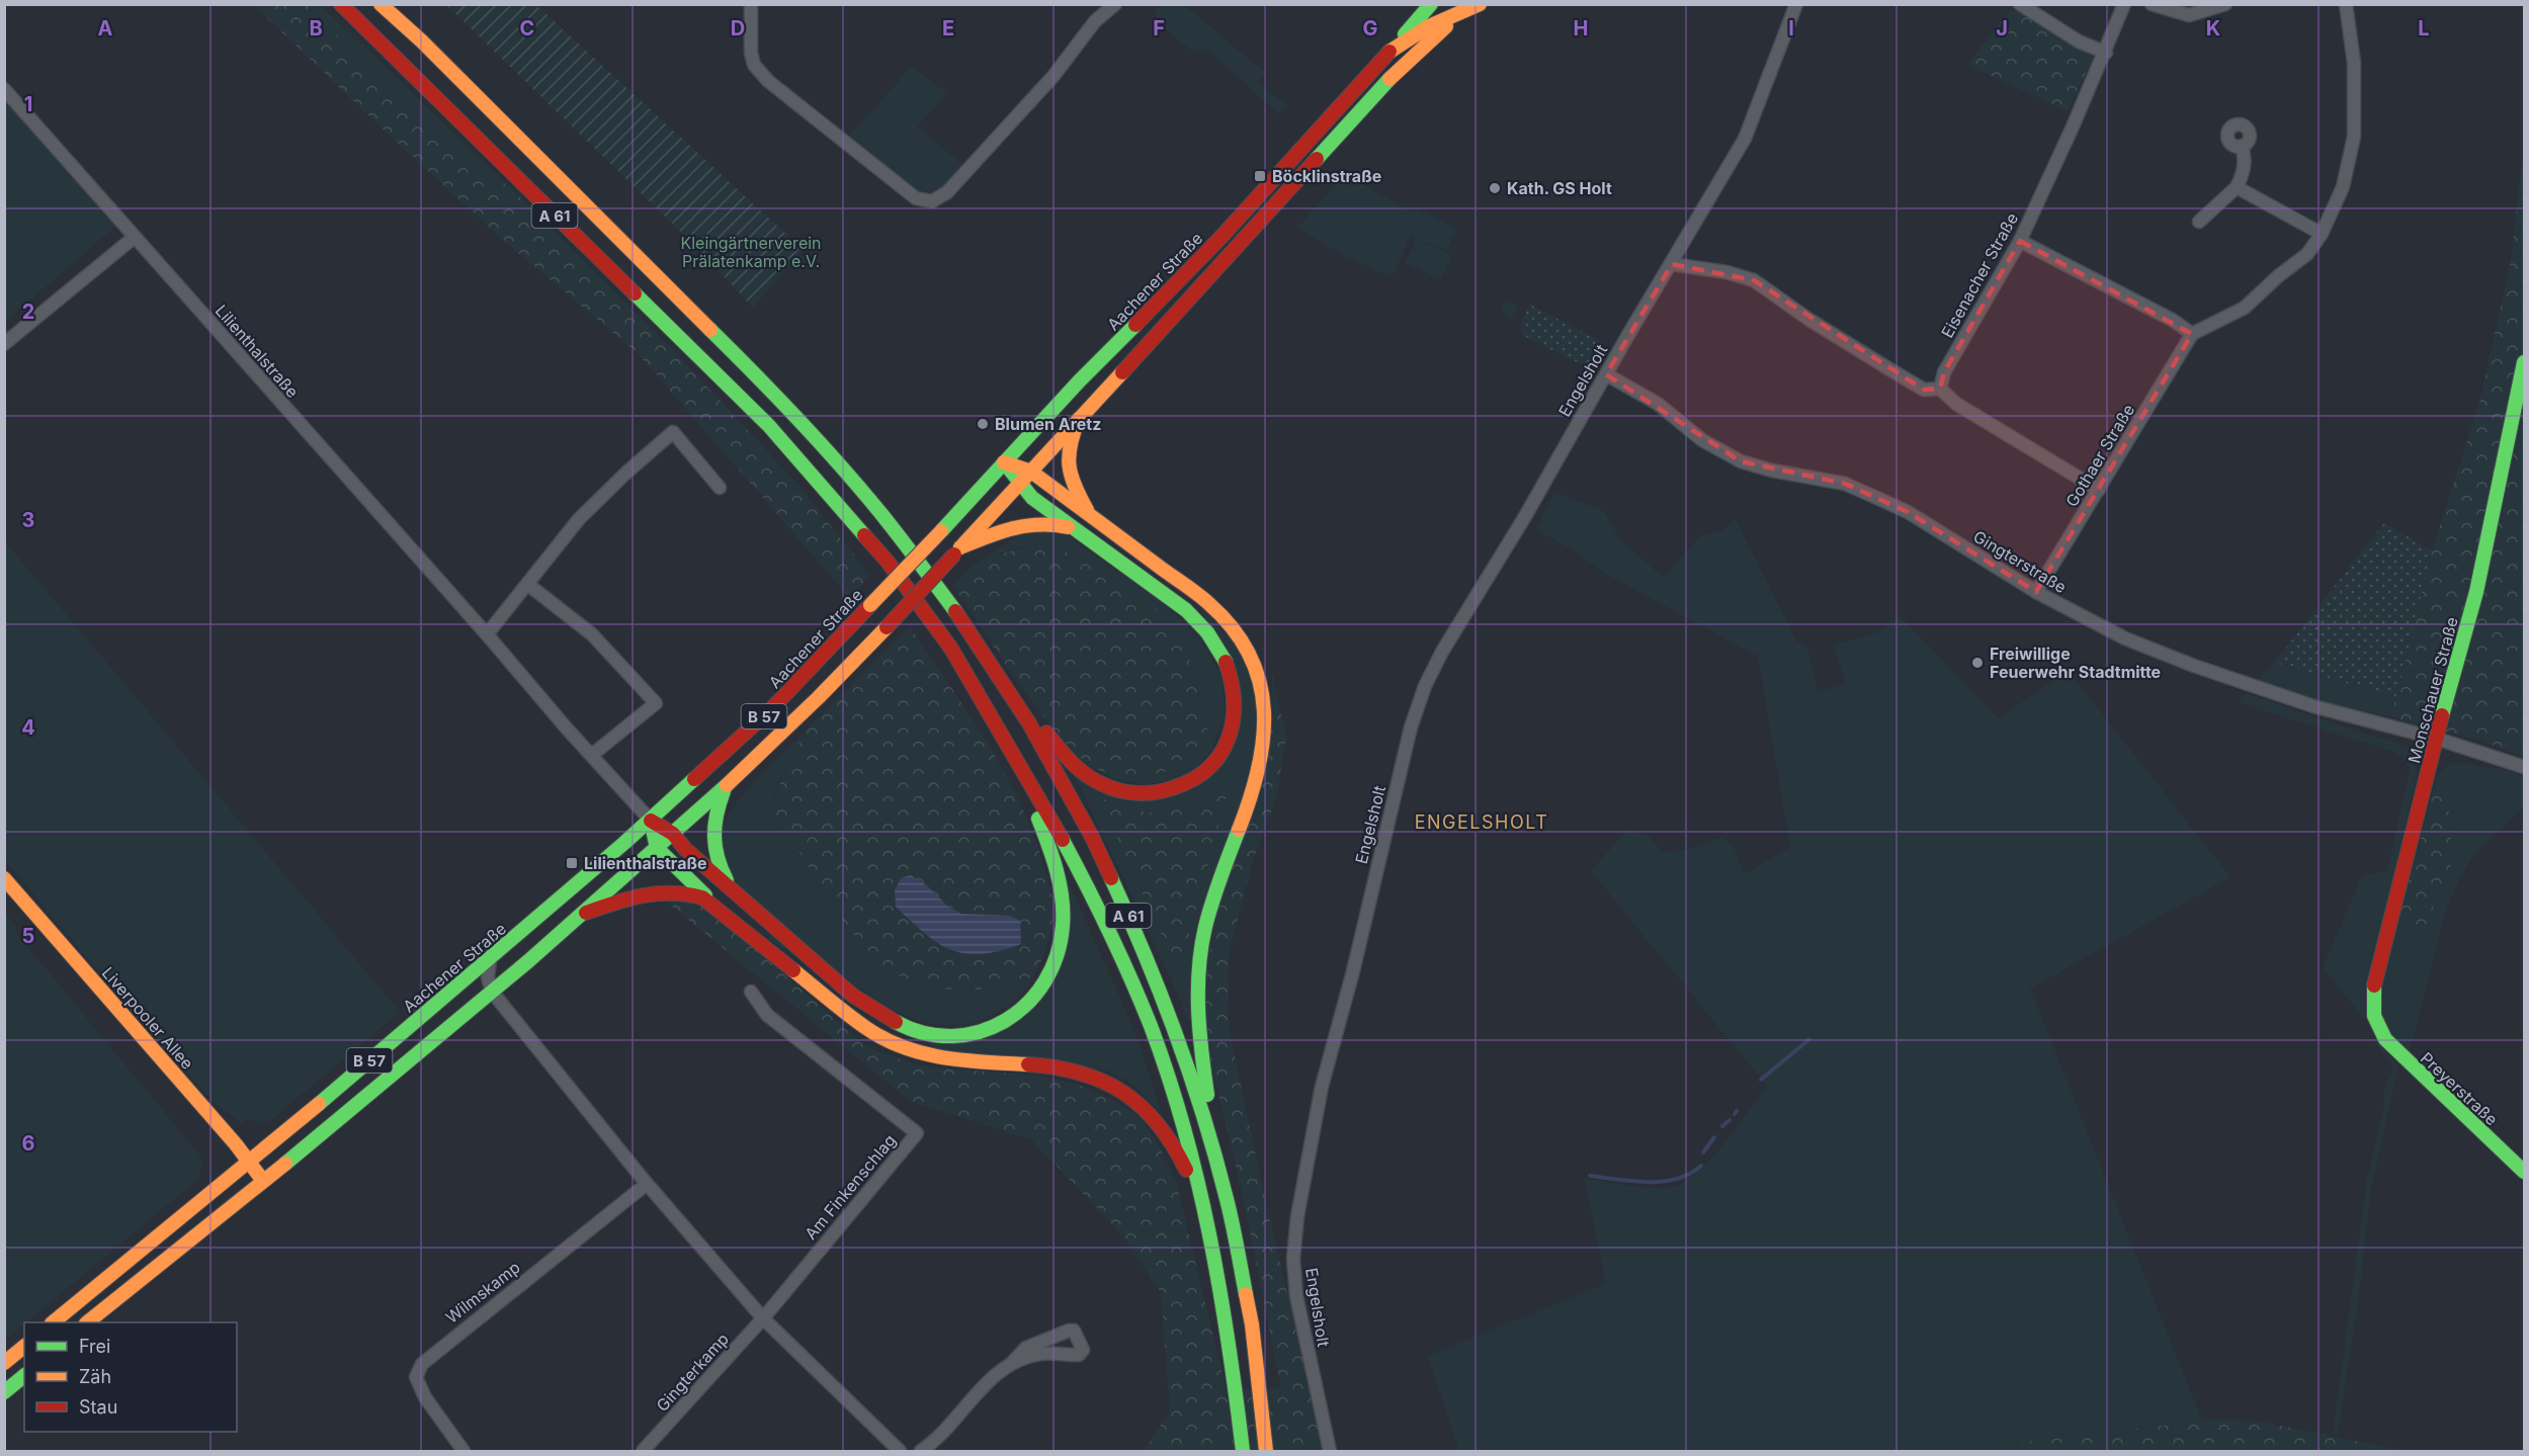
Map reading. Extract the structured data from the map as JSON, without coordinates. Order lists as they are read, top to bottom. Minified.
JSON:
{"streets":{"main road":["A 61","Aachener Straße","Monschauer Straße","B 57","Liverpooler Allee","Preyerstraße"],"street":["Eisenacher Straße","Lilienthalstraße","Engelsholt","Gothaer Straße","Gingterstraße","Am Finkenschlag","Wilmskamp","Gingterkamp"]},"crossings":[["Aachener Straße","Lilienthalstraße"],["Aachener Straße","Liverpooler Allee"],["Engelsholt","Gingterstraße"],["Gothaer Straße","Gingterstraße"],["Gingterstraße","Monschauer Straße"],["Monschauer Straße","Preyerstraße"],["B 57","Liverpooler Allee"],["Am Finkenschlag","Gingterkamp"]],"districts":["ENGELSHOLT"],"parks":["Kleingärtnerverein Prälatenkamp e.V."],"places":{"transit":["Böcklinstraße","Lilienthalstraße"],"other":["Kath. GS Holt","Blumen Aretz","Freiwillige Feuerwehr Stadtmitte"]},"legend":["Frei","Zäh","Stau"],"grid":{"columns":["A","B","C","D","E","F","G","H","I","J","K","L"],"rows":["1","2","3","4","5","6"]}}
